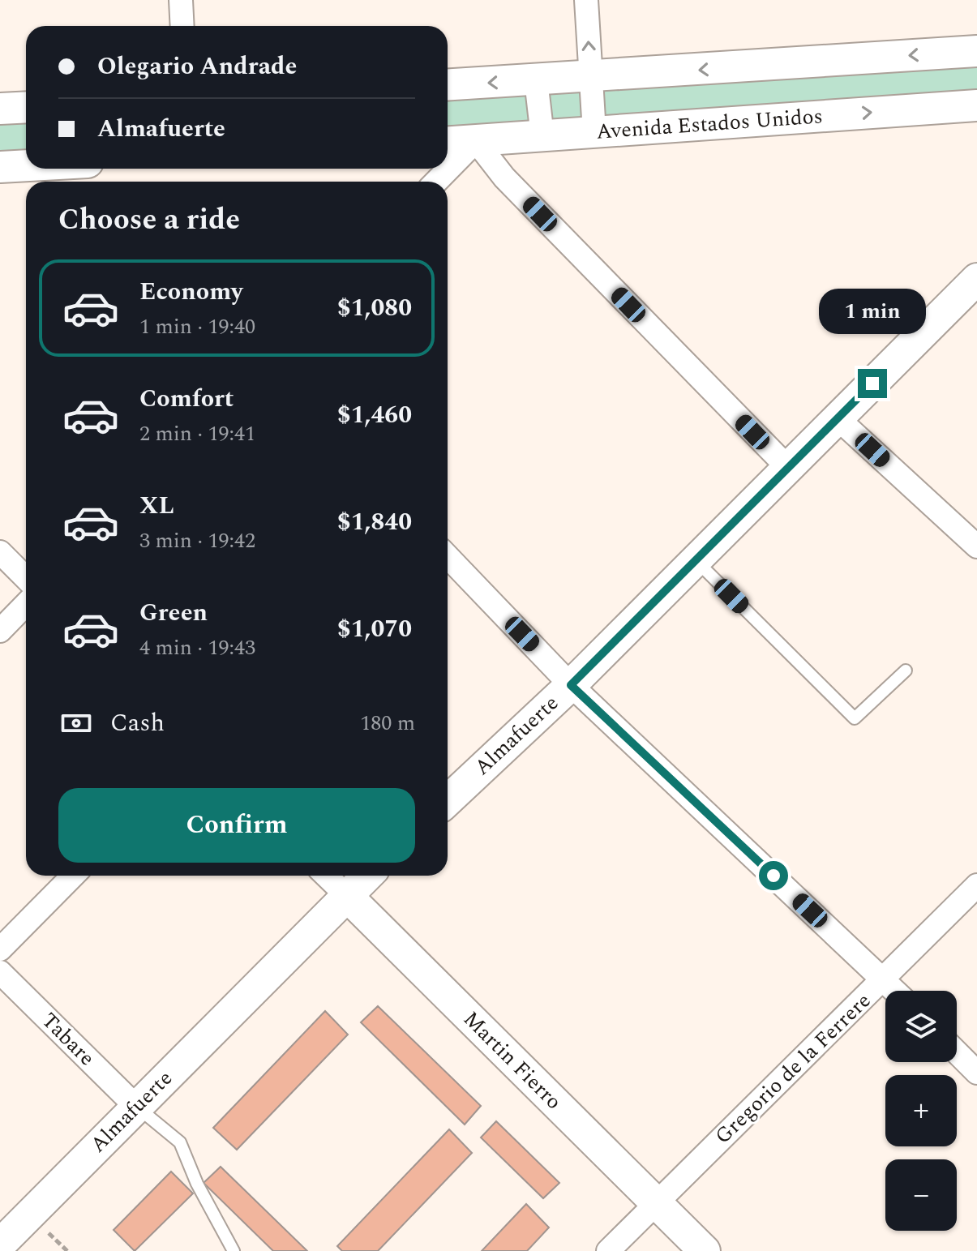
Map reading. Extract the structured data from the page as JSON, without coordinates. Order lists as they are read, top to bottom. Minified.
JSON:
{"streets":{"street":["Avenida Estados Unidos","Almafuerte","Tabare","Martin Fierro","Gregorio de la Ferrere"]},"crossings":[["Almafuerte","Tabare"],["Almafuerte","Martin Fierro"],["Martin Fierro","Gregorio de la Ferrere"]],"page":{"banner":["Olegario Andrade","Almafuerte"],"heading":"Choose a ride","list":[{"name":"Economy","note":"1 min · 19:40","value":"$1,080"},{"name":"Comfort","note":"2 min · 19:41","value":"$1,460"},{"name":"XL","note":"3 min · 19:42","value":"$1,840"},{"name":"Green","note":"4 min · 19:43","value":"$1,070"}],"bubble":"1 min","pay":["Cash","180 m"],"buttons":"Confirm","map_buttons":["+","−"]}}
